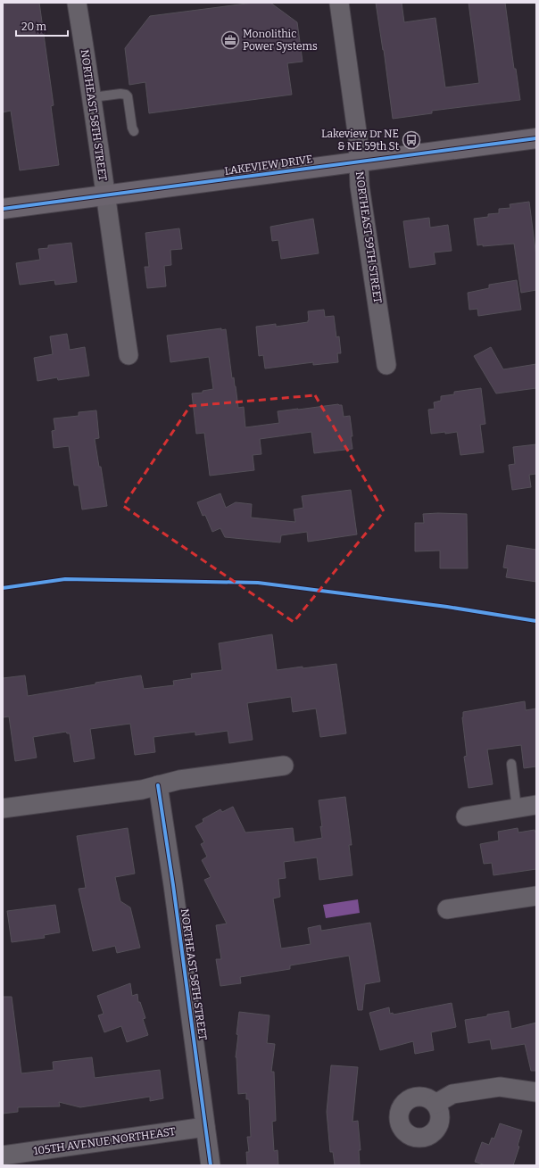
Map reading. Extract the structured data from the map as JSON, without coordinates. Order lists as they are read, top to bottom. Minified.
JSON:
{"streets":{"street":["NORTHEAST 58TH STREET","LAKEVIEW DRIVE","NORTHEAST 59TH STREET","105TH AVENUE NORTHEAST"]},"crossings":[["NORTHEAST 58TH STREET","LAKEVIEW DRIVE"],["NORTHEAST 58TH STREET","105TH AVENUE NORTHEAST"],["LAKEVIEW DRIVE","NORTHEAST 59TH STREET"]],"places":{"office":["Monolithic Power Systems"],"bus stop":["Lakeview Dr NE & NE 59th St"]},"scale_bar":"20 m"}
